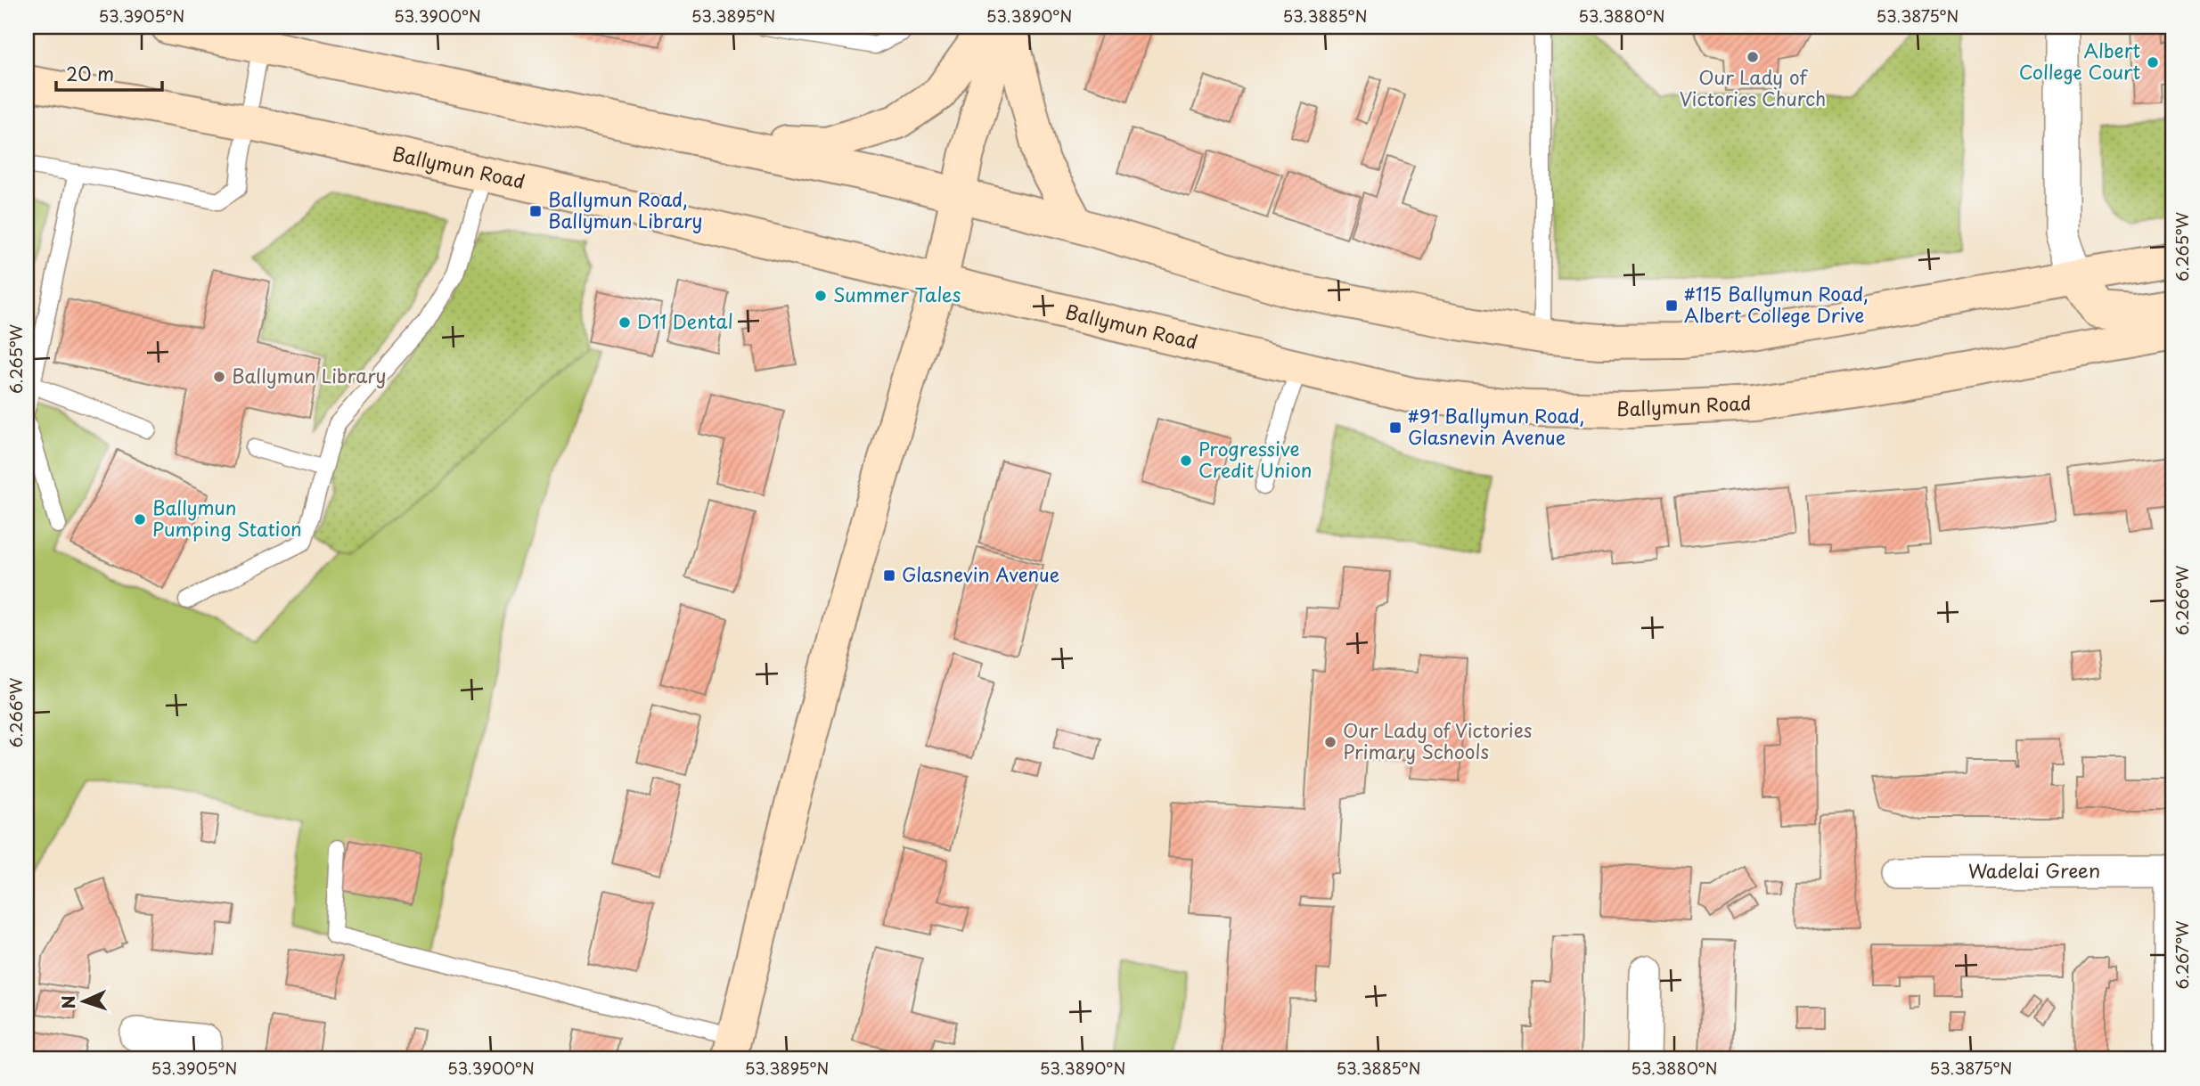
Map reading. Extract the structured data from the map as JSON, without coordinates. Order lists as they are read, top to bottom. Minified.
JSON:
{"streets":{"main road":["Ballymun Road"],"street":["Wadelai Green"]},"places":{"other":["Our Lady of Victories Church","Albert College Court","Summer Tales","D11 Dental","Ballymun Library","Progressive Credit Union","Ballymun Pumping Station","Our Lady of Victories Primary Schools"],"transit":["Ballymun Road, Ballymun Library","#115 Ballymun Road, Albert College Drive","#91 Ballymun Road, Glasnevin Avenue","Glasnevin Avenue"]},"scale_bar":"20 m","north":"left","coordinates":["53.3905°N","53.3900°N","53.3895°N","53.3890°N","53.3885°N","53.3880°N","53.3875°N","6.265°W","6.266°W","6.267°W"]}
